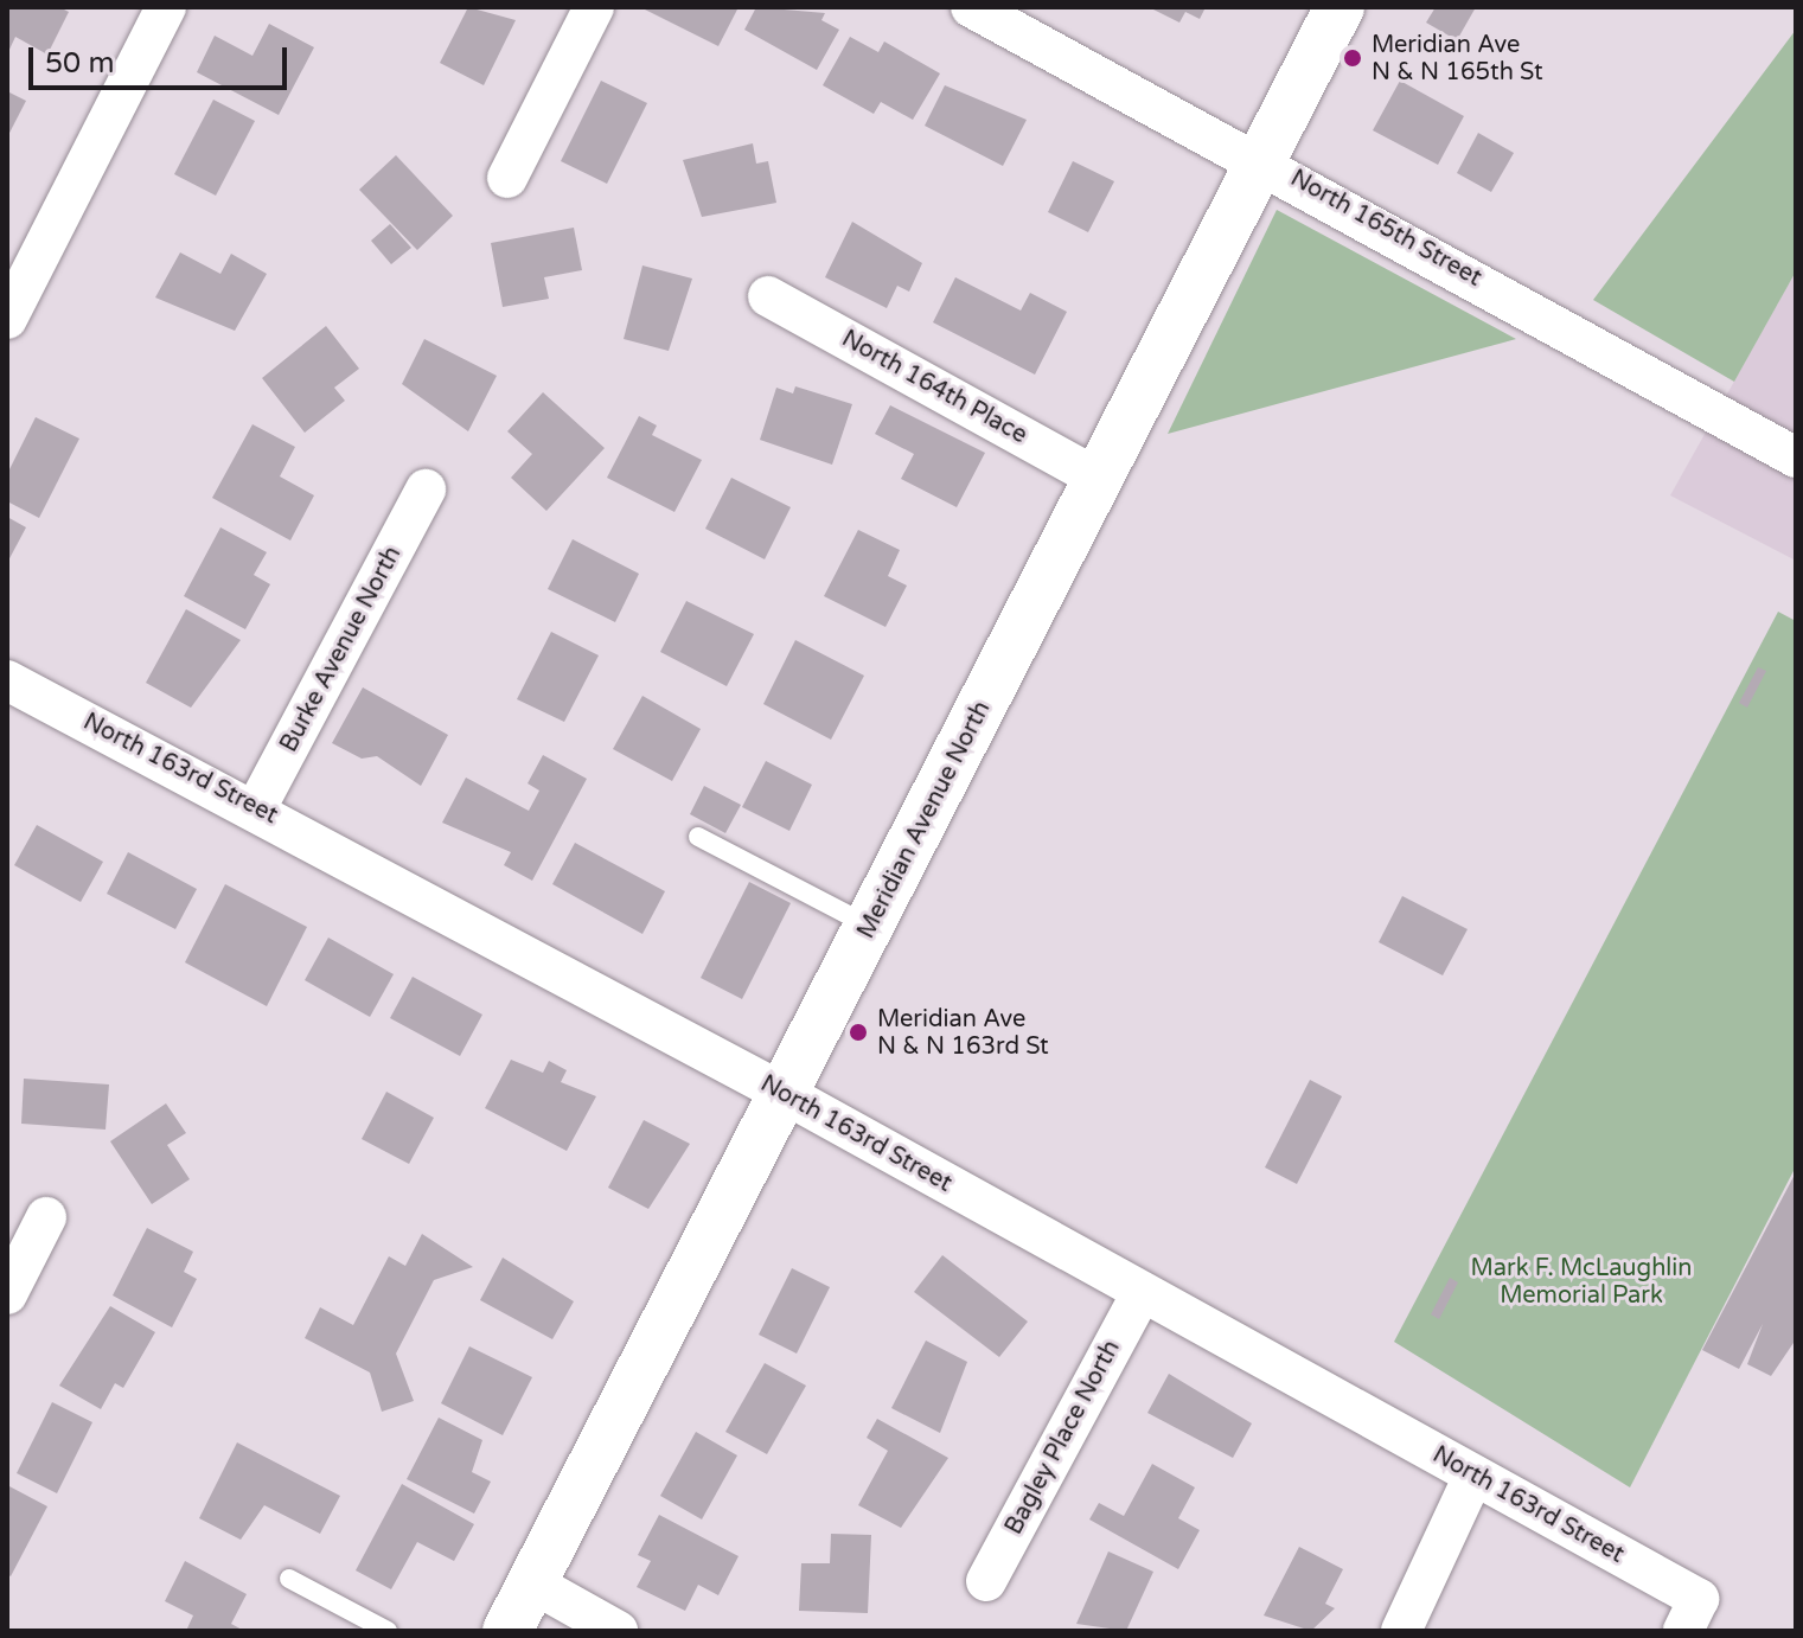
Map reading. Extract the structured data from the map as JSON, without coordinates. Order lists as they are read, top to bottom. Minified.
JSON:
{"streets":{"street":["North 165th Street","North 164th Place","Burke Avenue North","North 163rd Street","Meridian Avenue North","Bagley Place North"]},"crossings":[["North 165th Street","Meridian Avenue North"],["North 164th Place","Meridian Avenue North"],["Burke Avenue North","North 163rd Street"],["North 163rd Street","Meridian Avenue North"],["North 163rd Street","Bagley Place North"]],"parks":["Mark F. McLaughlin Memorial Park"],"places":["Meridian Ave N & N 165th St","Meridian Ave N & N 163rd St"],"scale_bar":"50 m"}
